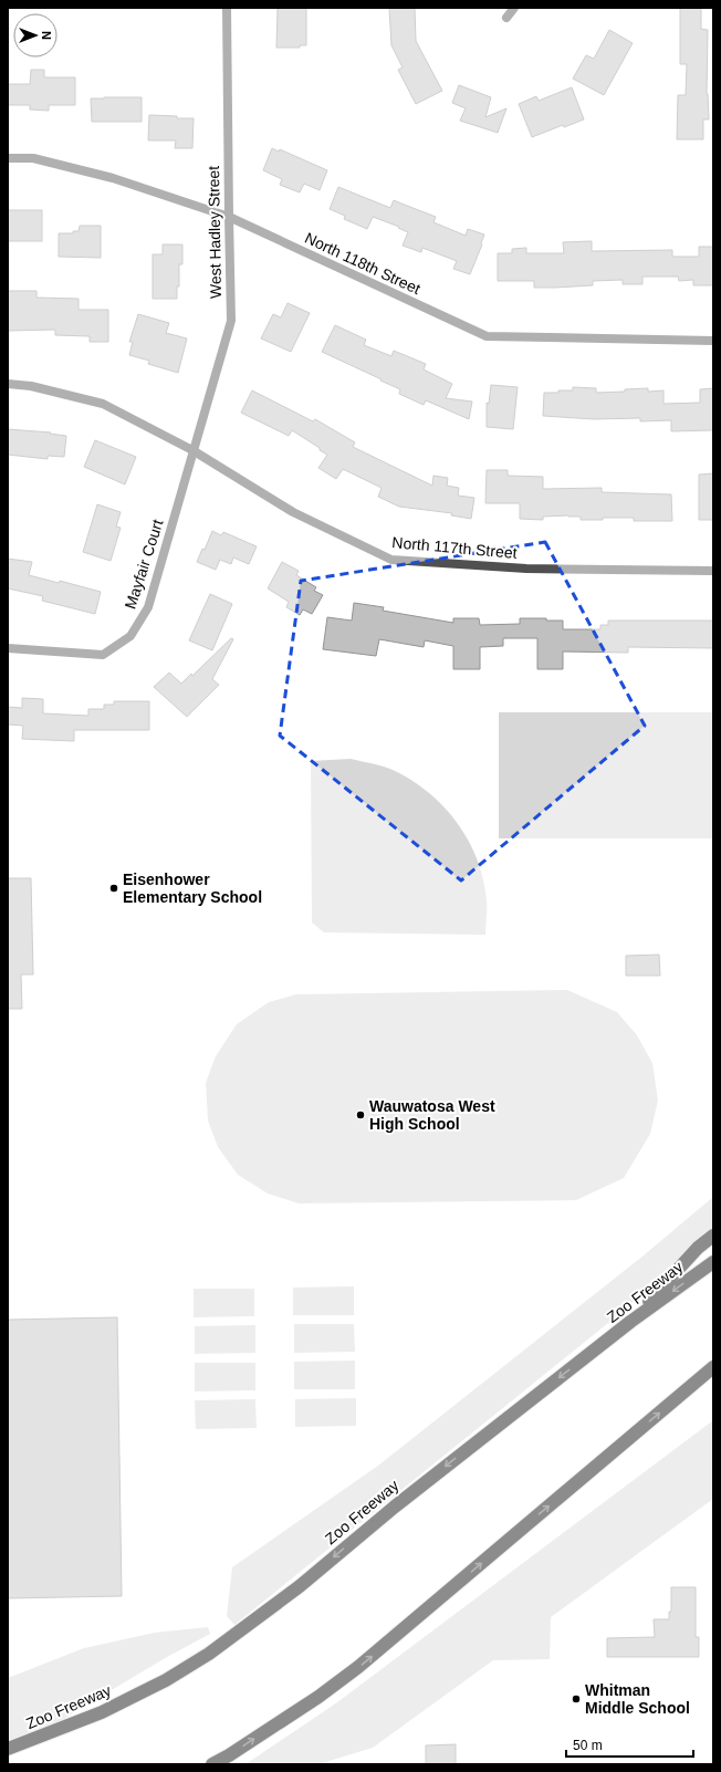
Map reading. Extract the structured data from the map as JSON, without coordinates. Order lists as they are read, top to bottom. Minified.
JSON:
{"streets":{"highway":["Zoo Freeway"],"street":["West Hadley Street","North 118th Street","North 117th Street","Mayfair Court"]},"crossings":[["West Hadley Street","North 118th Street"],["West Hadley Street","North 117th Street"],["West Hadley Street","Mayfair Court"],["North 117th Street","Mayfair Court"]],"places":["Eisenhower Elementary School","Wauwatosa West High School","Whitman Middle School"],"scale_bar":"50 m","north":"right"}
